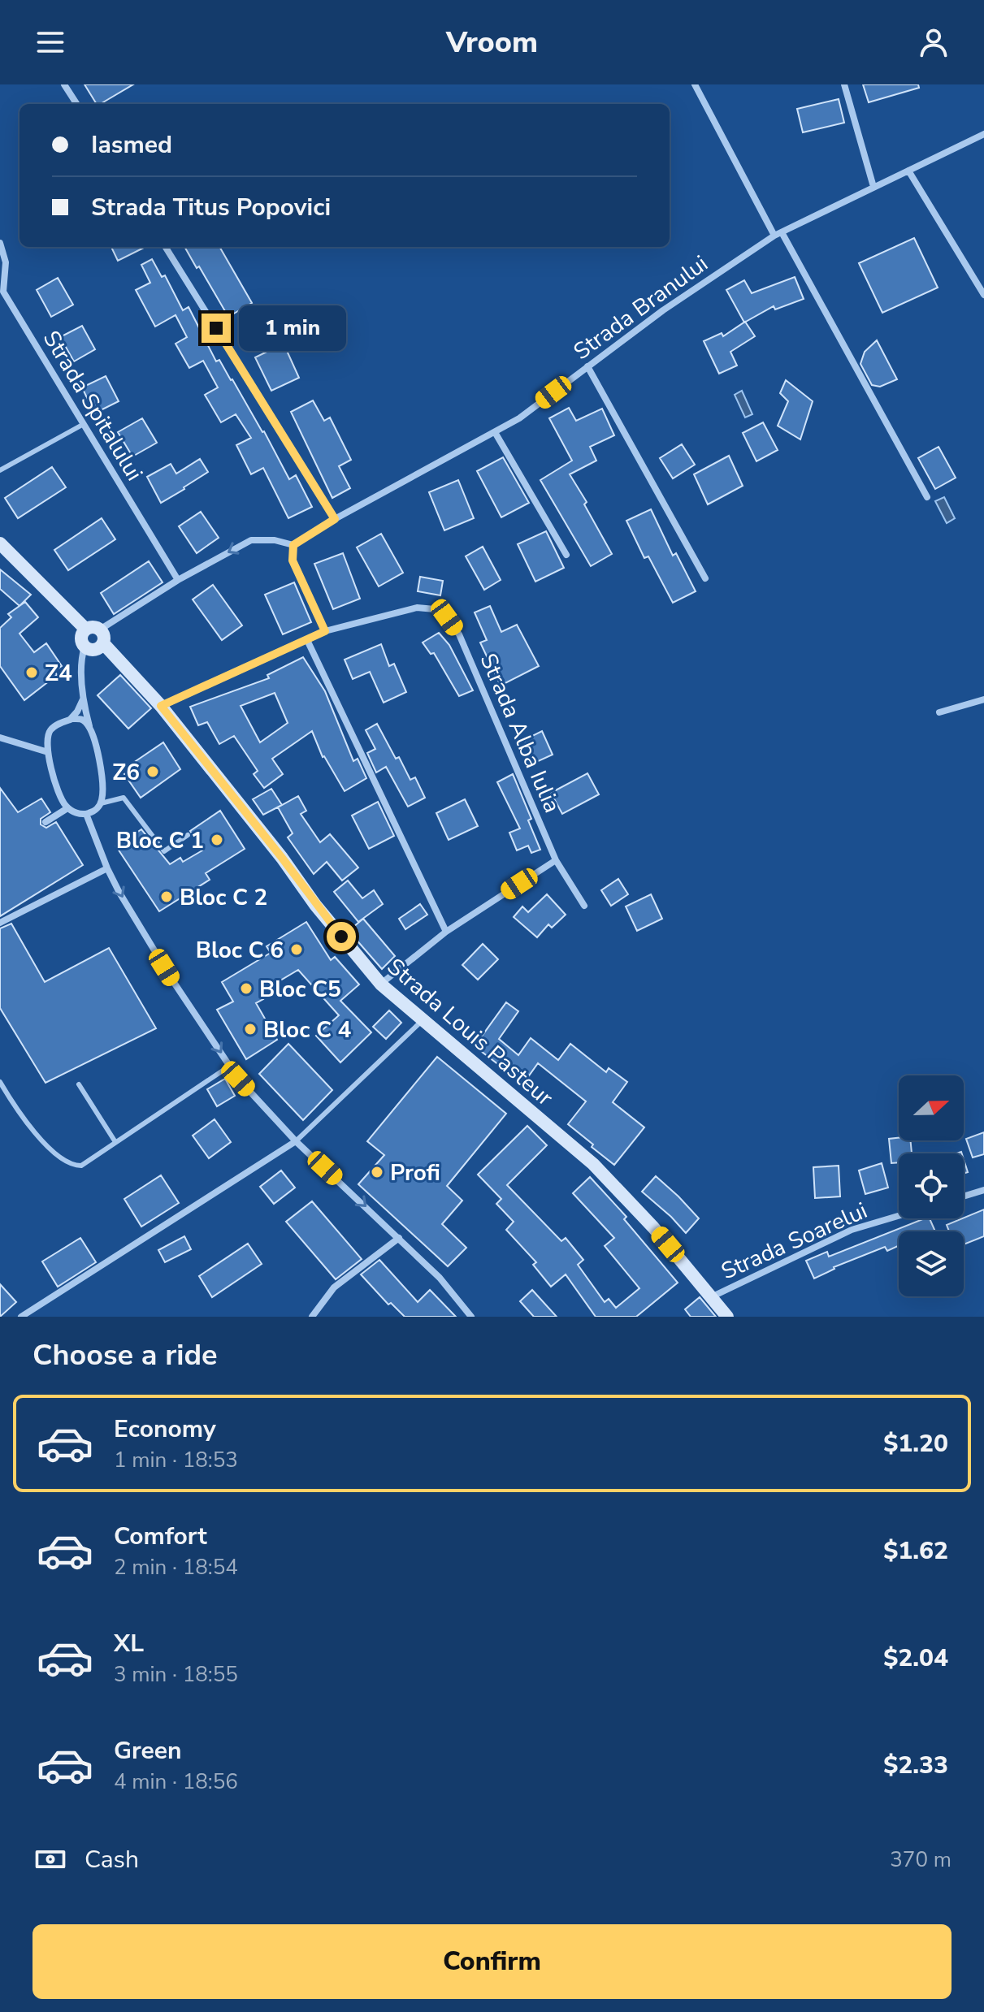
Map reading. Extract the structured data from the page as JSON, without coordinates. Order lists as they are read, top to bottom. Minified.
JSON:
{"streets":{"main road":["Strada Louis Pasteur"],"street":["Strada Branului","Strada Spitalului","Strada Alba Iulia","Strada Soarelui"]},"crossings":[["Strada Louis Pasteur","Strada Soarelui"]],"places":["Z4","Z6","Bloc C 1","Bloc C 2","Bloc C 6","Bloc C5","Bloc C 4","Profi"],"north":"right","page":{"header":"Vroom","banner":["Iasmed","Strada Titus Popovici"],"bubble":"1 min","heading":"Choose a ride","list":[{"name":"Economy","note":"1 min · 18:53","value":"$1.20"},{"name":"Comfort","note":"2 min · 18:54","value":"$1.62"},{"name":"XL","note":"3 min · 18:55","value":"$2.04"},{"name":"Green","note":"4 min · 18:56","value":"$2.33"}],"pay":["Cash","370 m"],"buttons":"Confirm"}}
